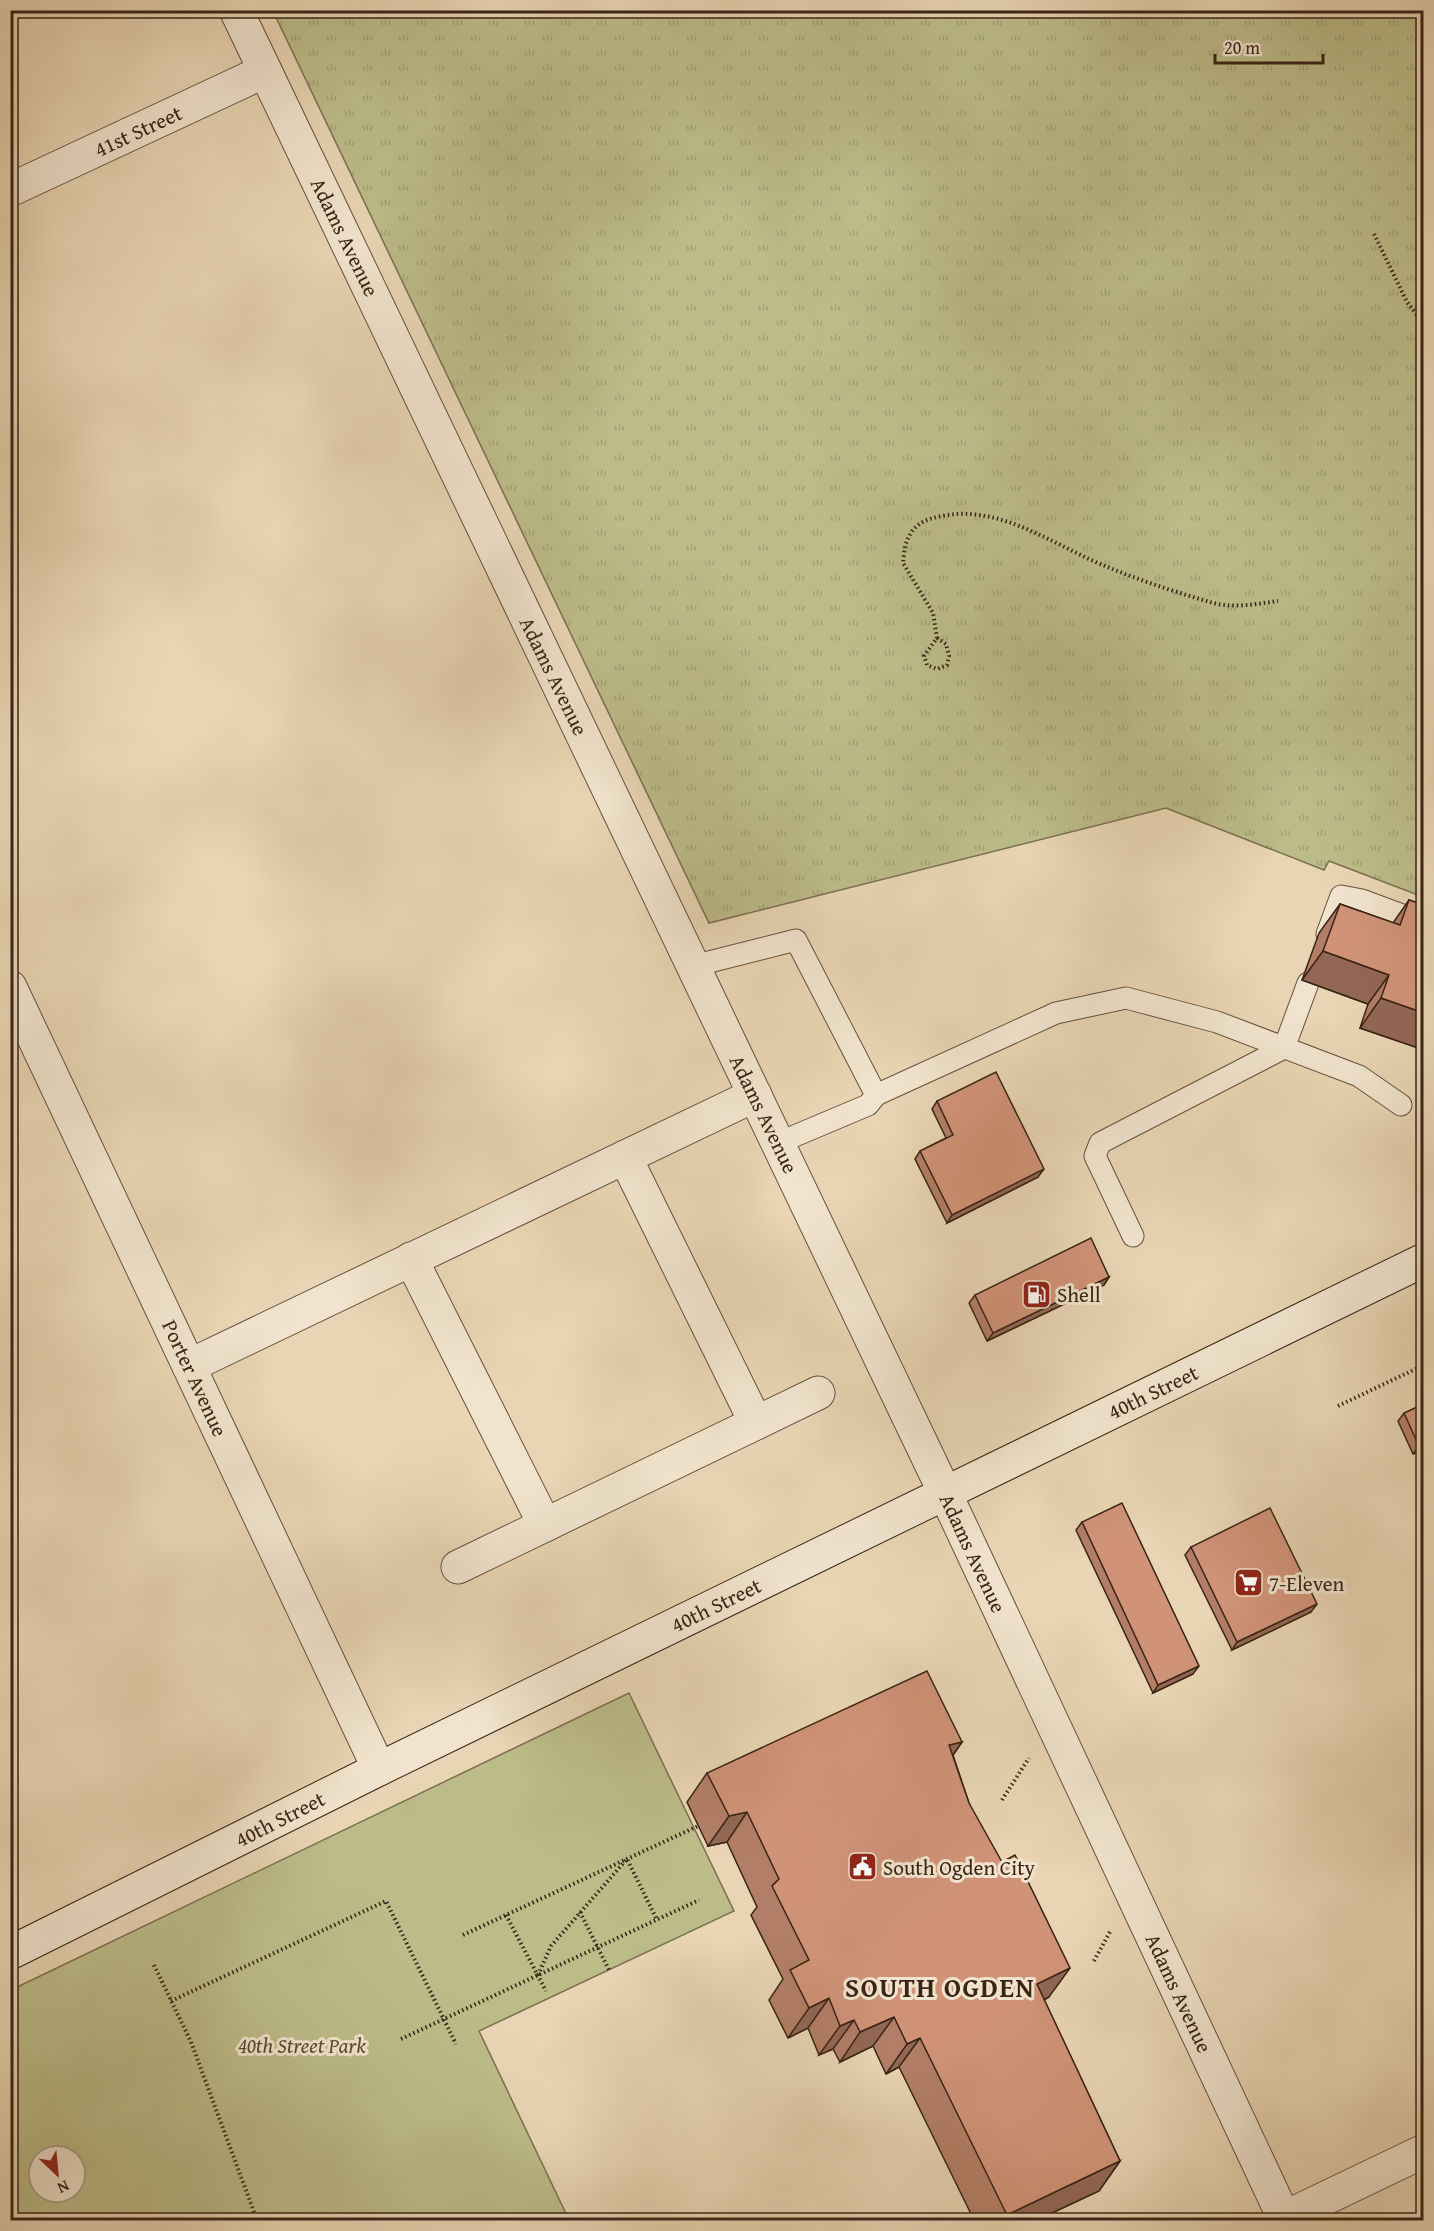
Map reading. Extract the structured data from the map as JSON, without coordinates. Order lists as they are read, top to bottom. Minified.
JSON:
{"streets":{"street":["41st Street","Adams Avenue","Porter Avenue","40th Street"]},"crossings":[["41st Street","Adams Avenue"],["Adams Avenue","40th Street"],["Porter Avenue","40th Street"]],"districts":["SOUTH OGDEN"],"parks":["40th Street Park"],"places":{"fuel station":["Shell"],"supermarket":["7-Eleven"],"public building":["South Ogden City"]},"scale_bar":"20 m","north":"bottom right"}
